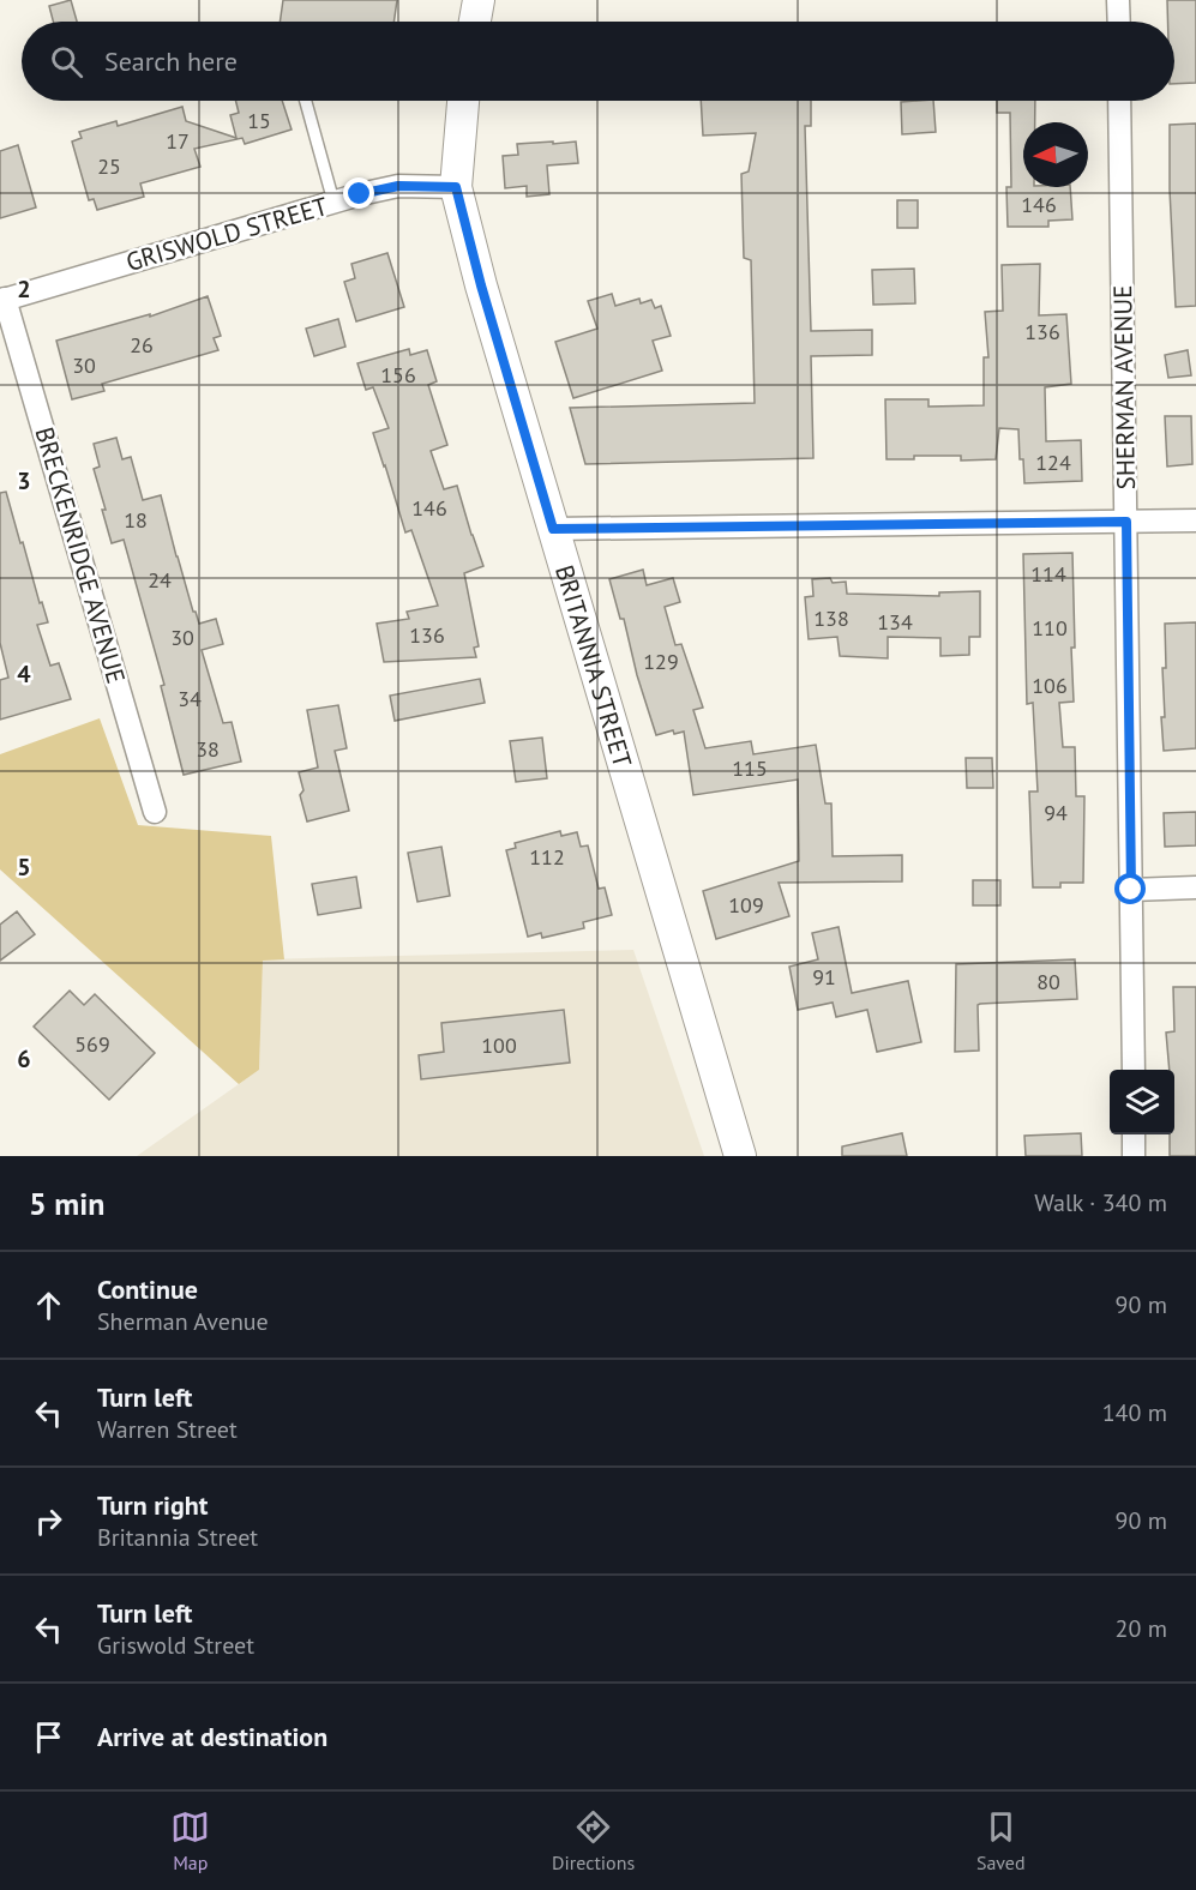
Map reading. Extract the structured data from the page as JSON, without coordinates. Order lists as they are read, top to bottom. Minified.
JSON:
{"streets":{"main road":["BRITANNIA STREET"],"street":["GRISWOLD STREET","SHERMAN AVENUE","BRECKENRIDGE AVENUE"]},"crossings":[["GRISWOLD STREET","BRECKENRIDGE AVENUE"],["GRISWOLD STREET","BRITANNIA STREET"]],"house_numbers":["15","17","25","146","136","26","30","156","124","146","18","114","24","138","134","110","136","30","129","106","34","38","115","94","112","109","91","80","569","100"],"north":"left","page":{"search":"Search here","heading":["5 min","Walk · 340 m"],"list":[["Continue","Sherman Avenue","90 m"],["Turn left","Warren Street","140 m"],["Turn right","Britannia Street","90 m"],["Turn left","Griswold Street","20 m"],"Arrive at destination"],"nav":["Map","Directions","Saved"]},"grid":{"rows":["2","3","4","5","6"]}}
